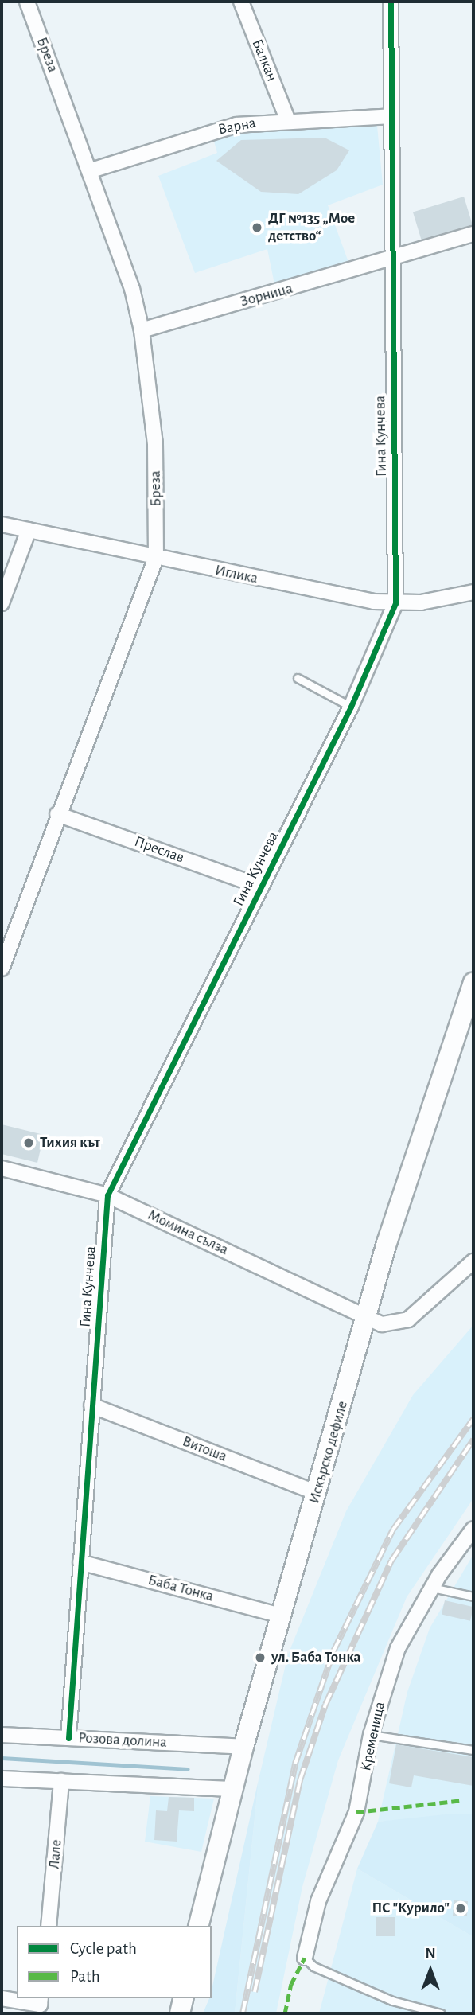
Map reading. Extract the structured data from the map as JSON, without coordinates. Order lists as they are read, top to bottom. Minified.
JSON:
{"streets":{"main road":["Искърско дефиле"],"street":["Бреза","Балкан","Варна","Зорница","Гина Кунчева","Иглика","Преслав","Момина сълза","Витоша","Баба Тонка","Кременица","Розова долина","Лале"]},"crossings":[["Бреза","Варна"],["Бреза","Зорница"],["Бреза","Иглика"],["Бреза","Преслав"],["Балкан","Варна"],["Варна","Гина Кунчева"],["Зорница","Гина Кунчева"],["Гина Кунчева","Иглика"],["Гина Кунчева","Преслав"],["Гина Кунчева","Момина сълза"],["Гина Кунчева","Витоша"],["Гина Кунчева","Баба Тонка"],["Гина Кунчева","Розова долина"],["Момина сълза","Искърско дефиле"],["Витоша","Искърско дефиле"],["Искърско дефиле","Баба Тонка"],["Искърско дефиле","Розова долина"]],"places":["ДГ №135 „Мое детство“","Тихия кът","ул. Баба Тонка","ПС \"Курило\""],"legend":["Cycle path","Path"],"north":"top"}
